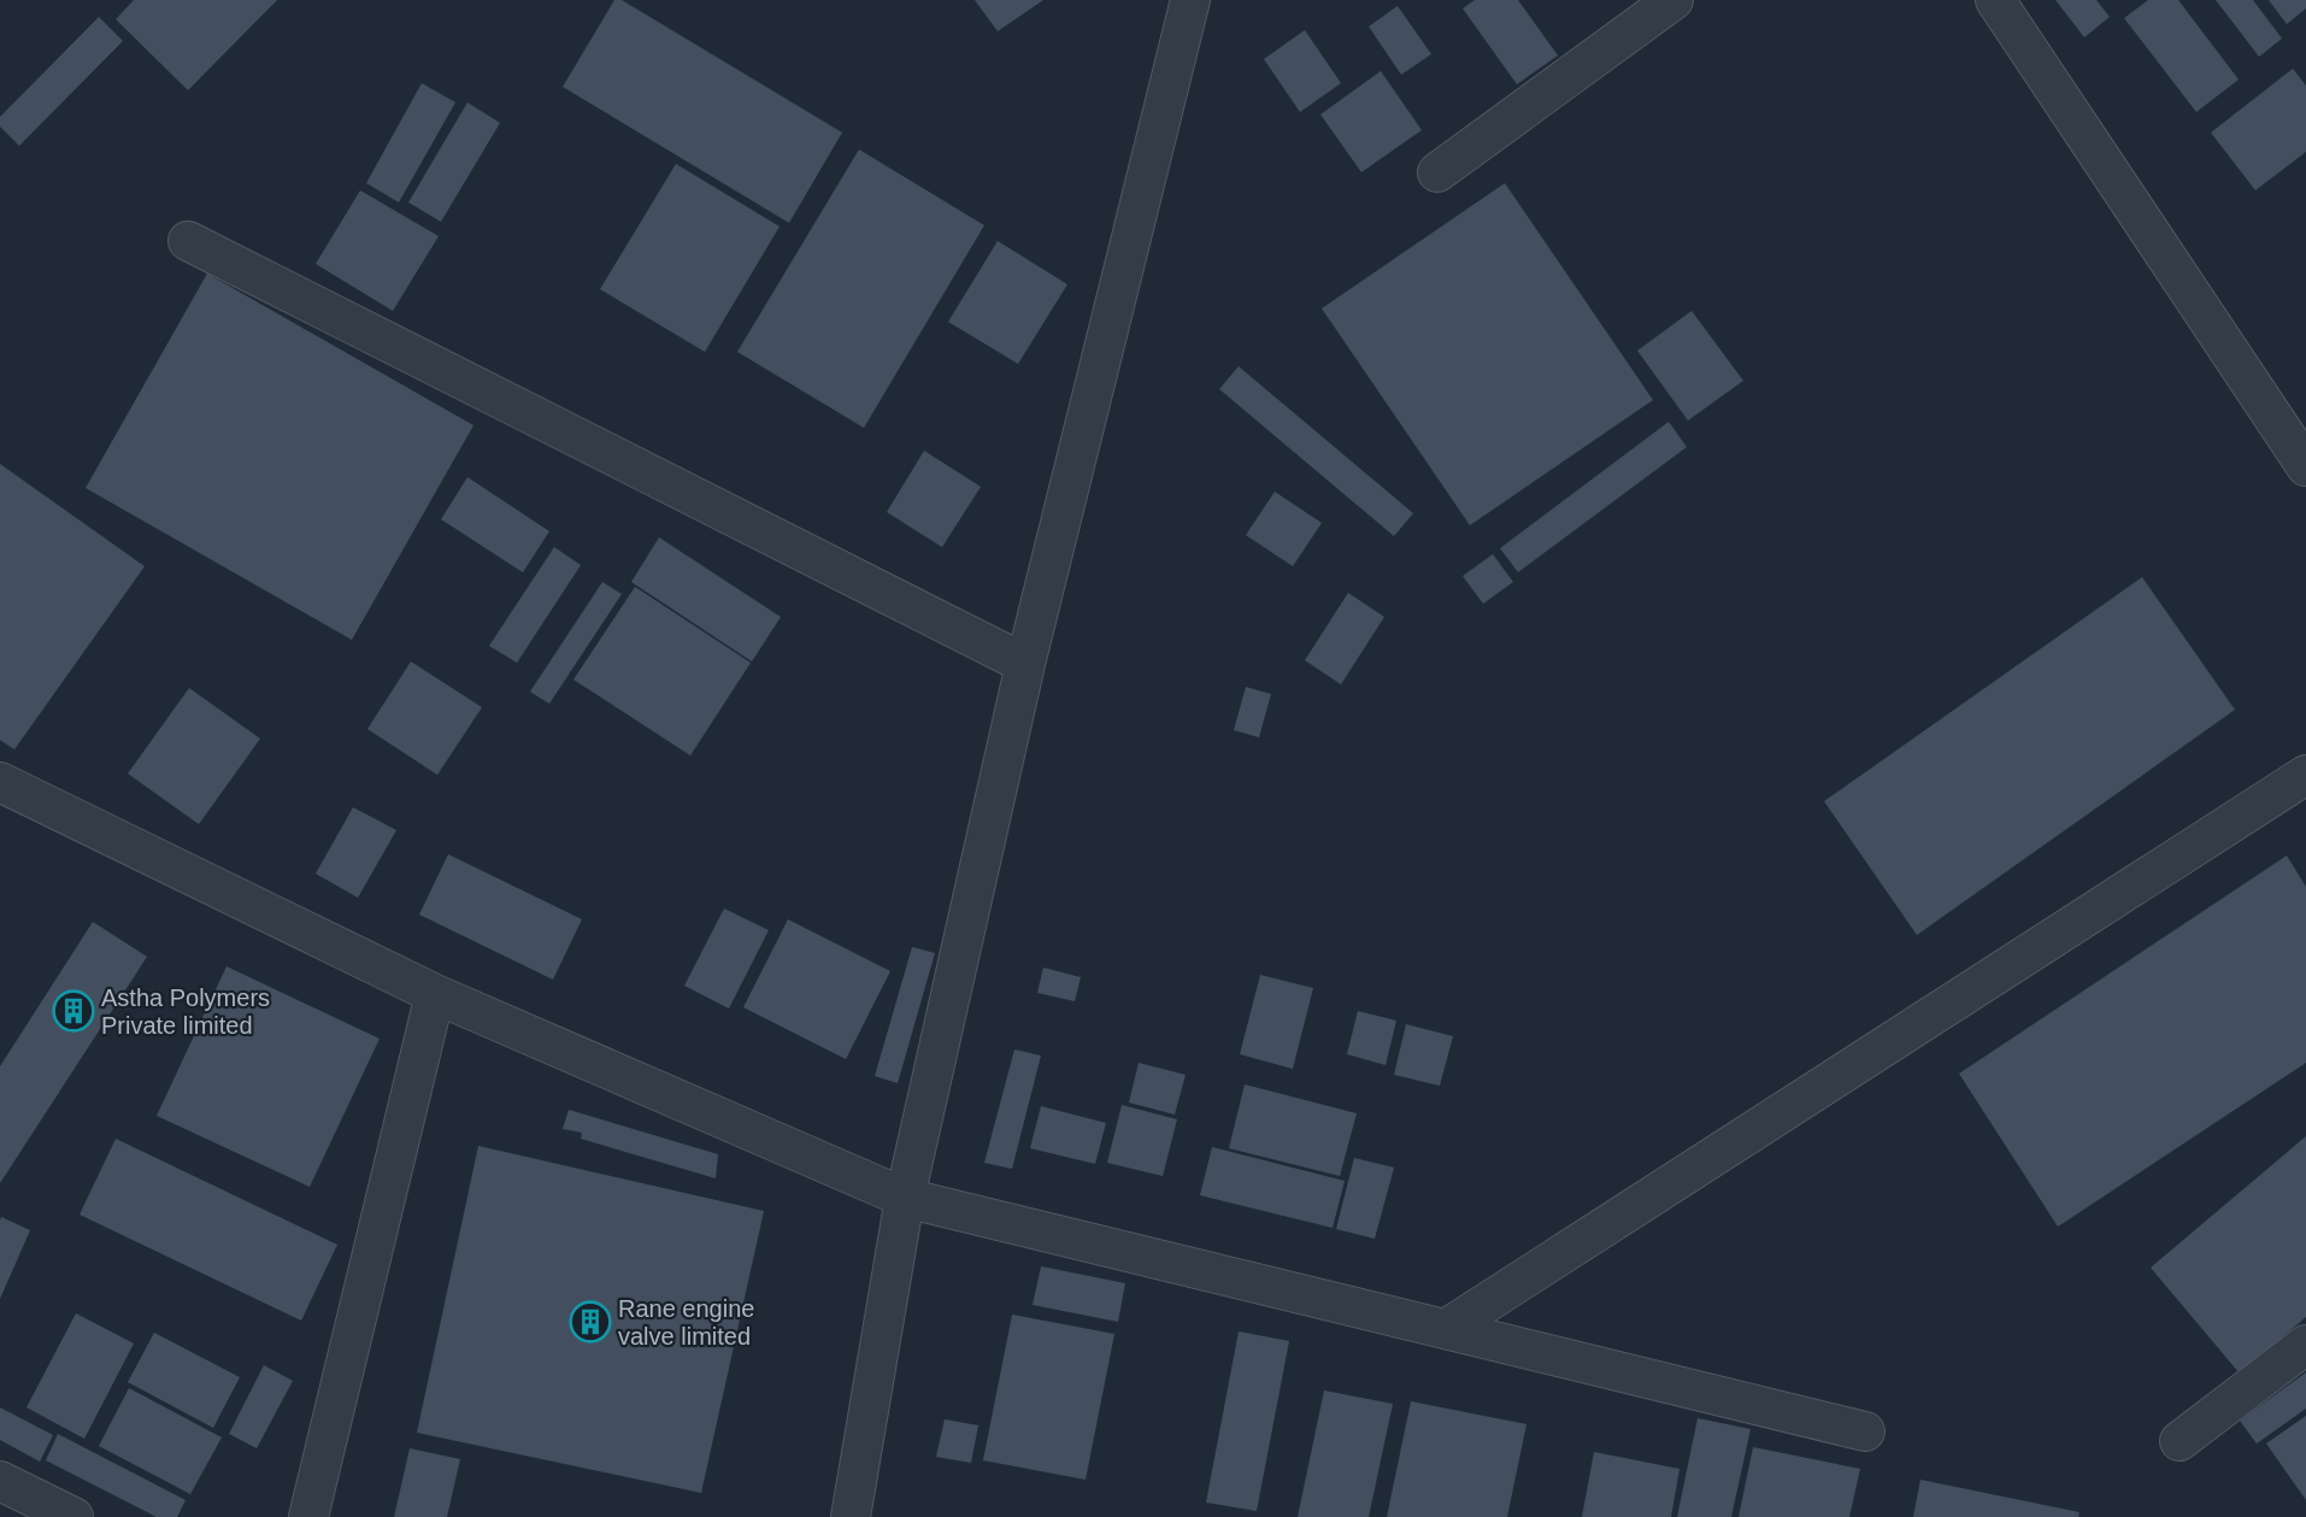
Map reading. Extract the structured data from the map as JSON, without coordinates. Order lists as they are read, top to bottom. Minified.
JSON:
{"places":{"building":["Astha Polymers Private limited","Rane engine valve limited"]}}
